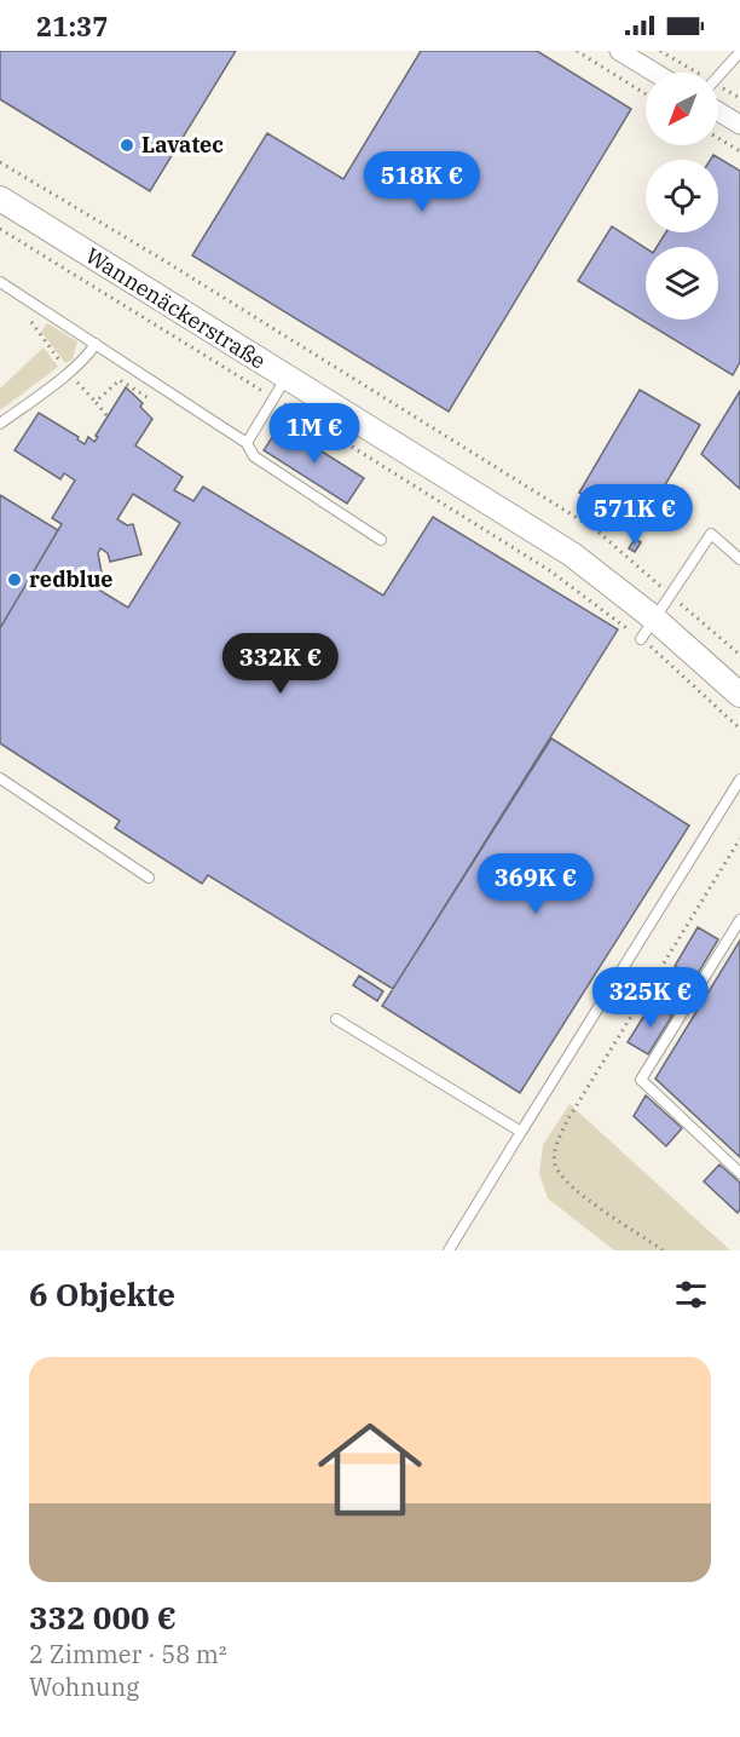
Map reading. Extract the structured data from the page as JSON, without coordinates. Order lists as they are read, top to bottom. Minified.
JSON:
{"streets":{"street":["Wannenäckerstraße"]},"places":["Lavatec","redblue"],"north":"bottom left","page":{"status":"21:37","price":["518K €","1M €","571K €","332K €","369K €","325K €"],"heading":"6 Objekte","list":[{"name":"332 000 €","note":"2 Zimmer · 58 m² · Wohnung"}]}}
